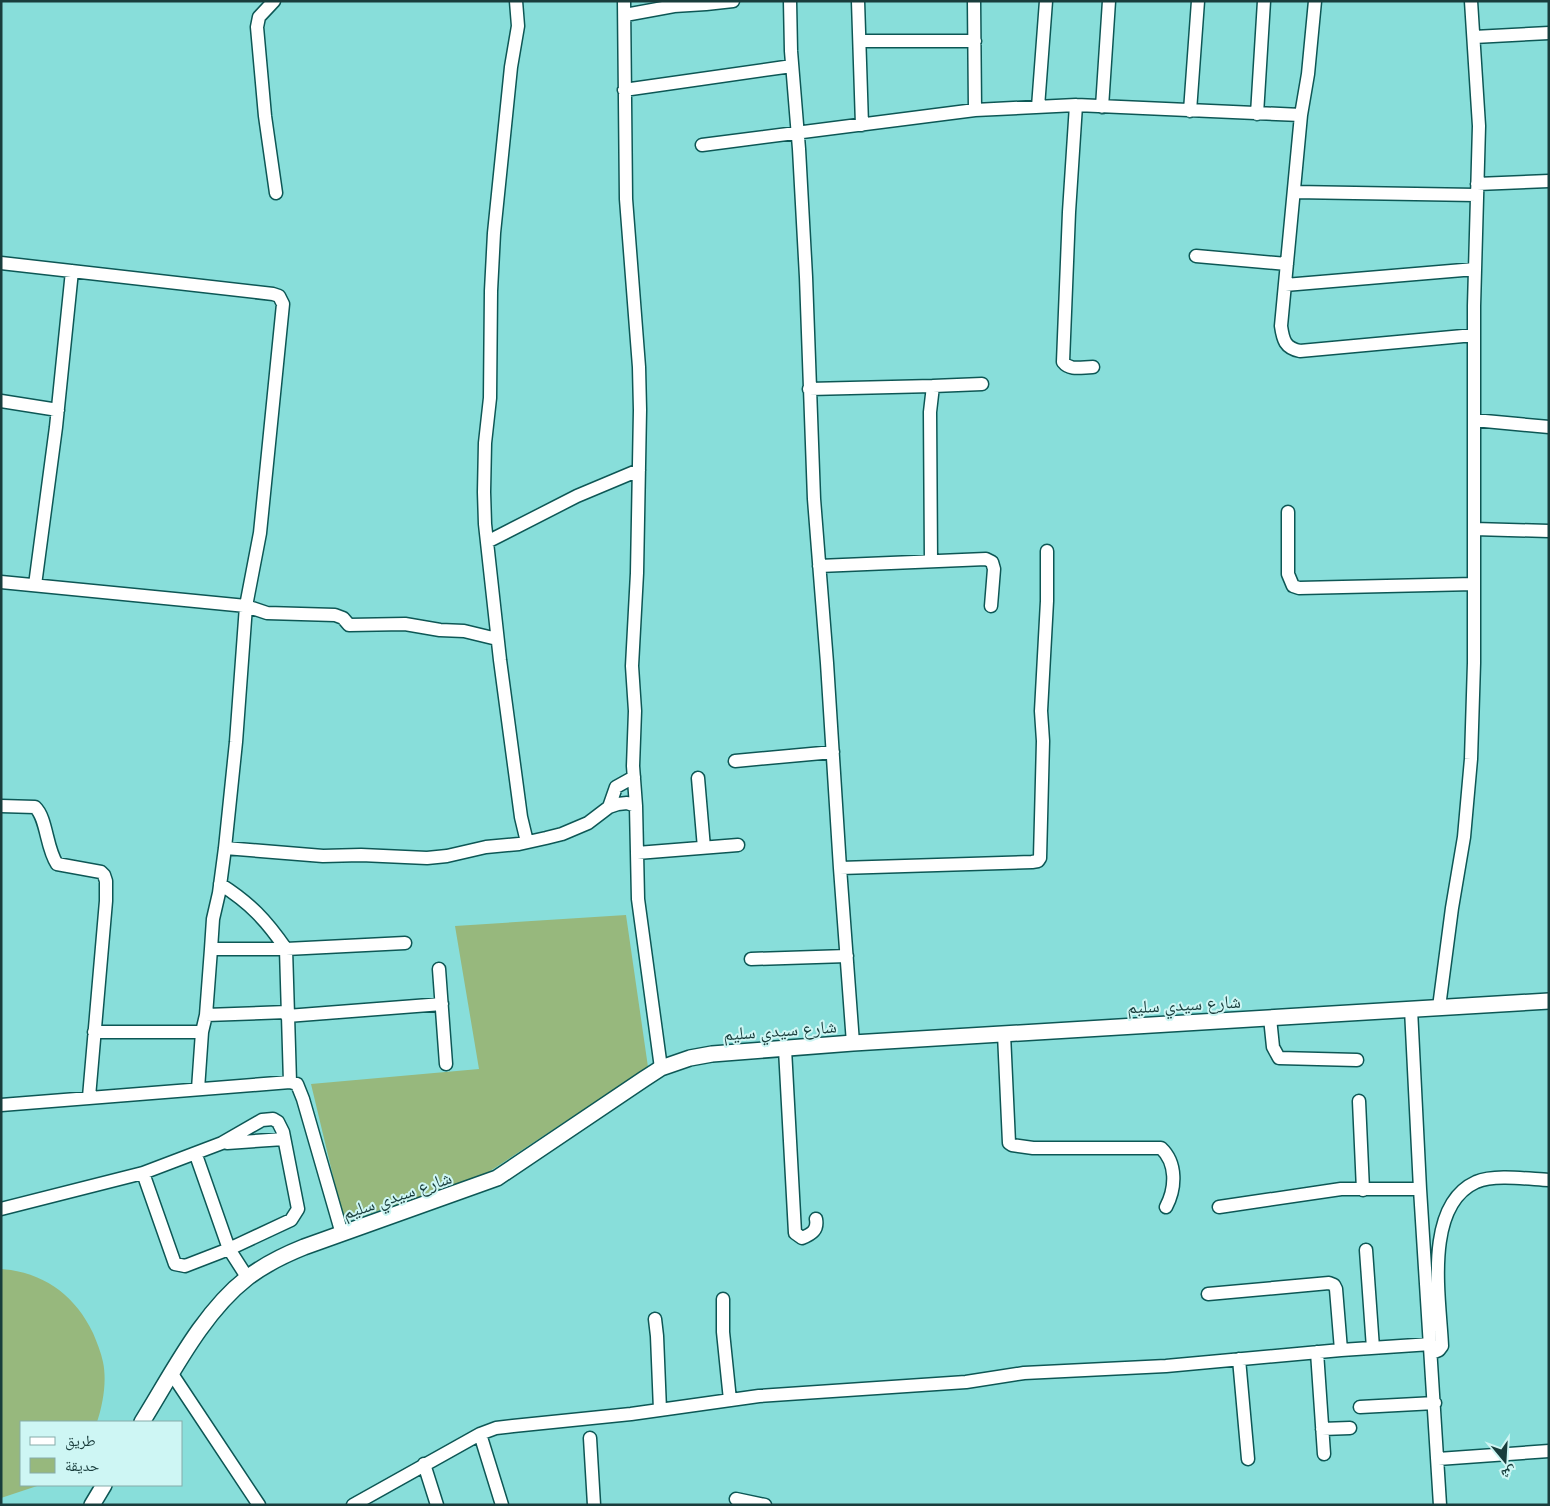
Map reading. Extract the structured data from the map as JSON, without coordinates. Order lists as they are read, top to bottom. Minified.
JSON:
{"streets":{"main road":["شارع سيدي سليم"]},"legend":["طريق","حديقة"],"north":"bottom"}
